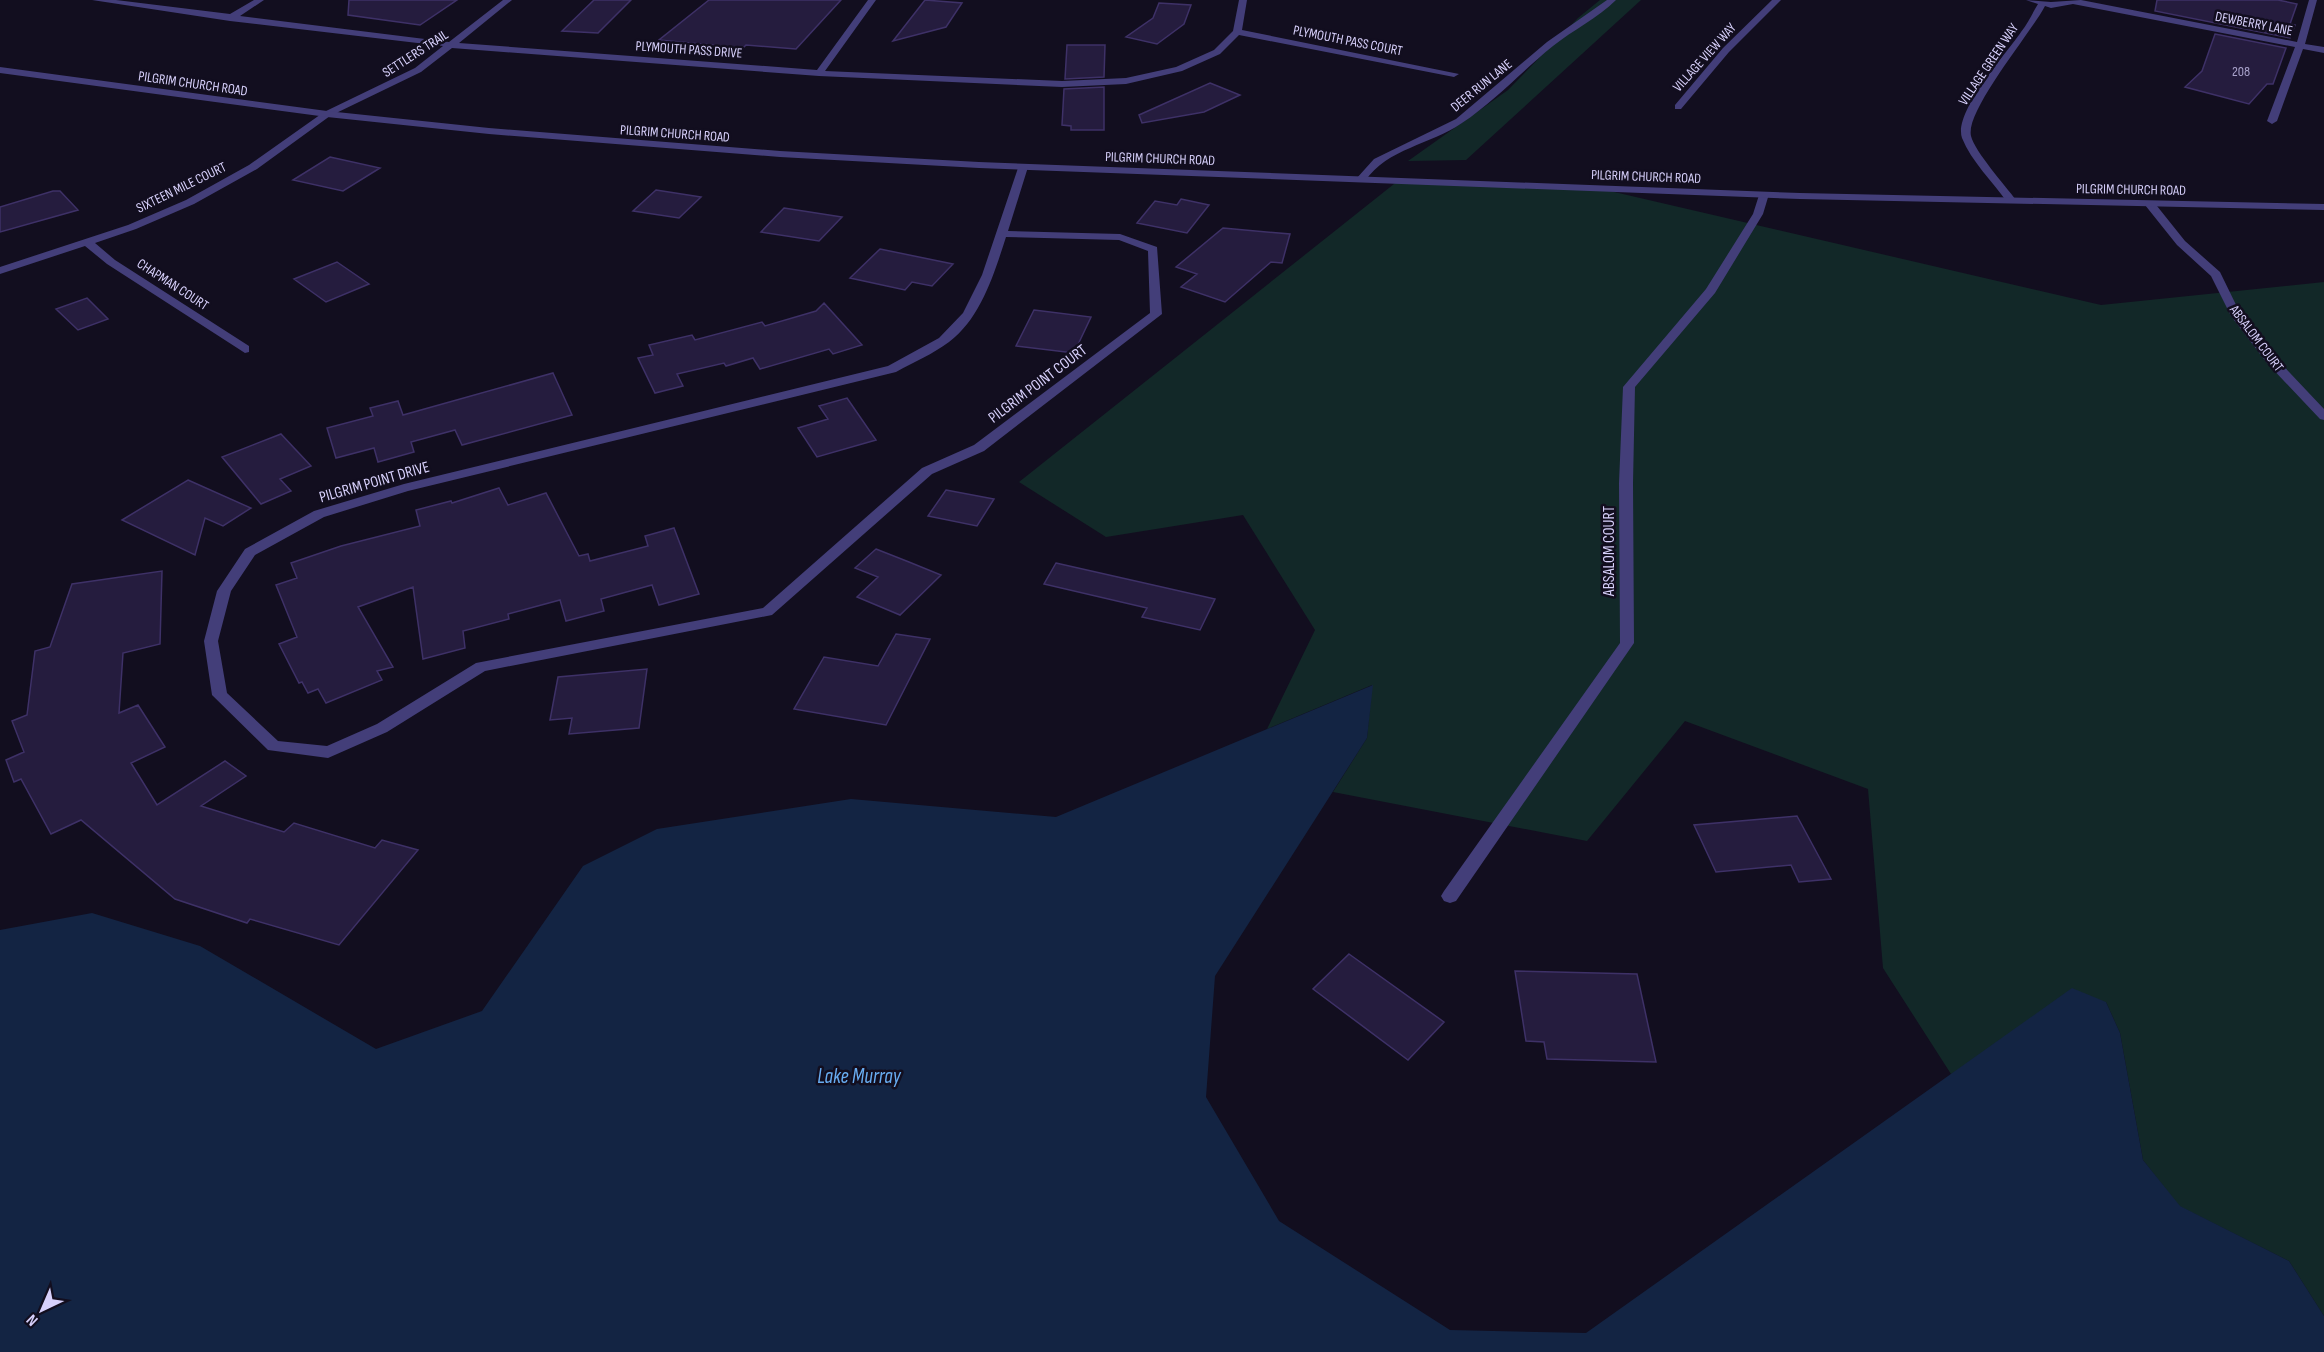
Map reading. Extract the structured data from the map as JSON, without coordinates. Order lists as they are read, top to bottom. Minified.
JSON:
{"streets":{"street":["DEWBERRY LANE","PLYMOUTH PASS COURT","PLYMOUTH PASS DRIVE","SETTLERS TRAIL","VILLAGE VIEW WAY","VILLAGE GREEN WAY","PILGRIM CHURCH ROAD","DEER RUN LANE","SIXTEEN MILE COURT","CHAPMAN COURT","ABSALOM COURT","PILGRIM POINT COURT","PILGRIM POINT DRIVE"]},"crossings":[["PLYMOUTH PASS COURT","PLYMOUTH PASS DRIVE"],["PLYMOUTH PASS DRIVE","SETTLERS TRAIL"],["SETTLERS TRAIL","PILGRIM CHURCH ROAD"],["SETTLERS TRAIL","SIXTEEN MILE COURT"],["VILLAGE GREEN WAY","PILGRIM CHURCH ROAD"],["PILGRIM CHURCH ROAD","DEER RUN LANE"],["PILGRIM CHURCH ROAD","SIXTEEN MILE COURT"],["PILGRIM CHURCH ROAD","ABSALOM COURT"],["PILGRIM CHURCH ROAD","PILGRIM POINT DRIVE"],["SIXTEEN MILE COURT","CHAPMAN COURT"],["PILGRIM POINT COURT","PILGRIM POINT DRIVE"]],"water":["Lake Murray"],"house_numbers":["208"],"north":"bottom left"}
